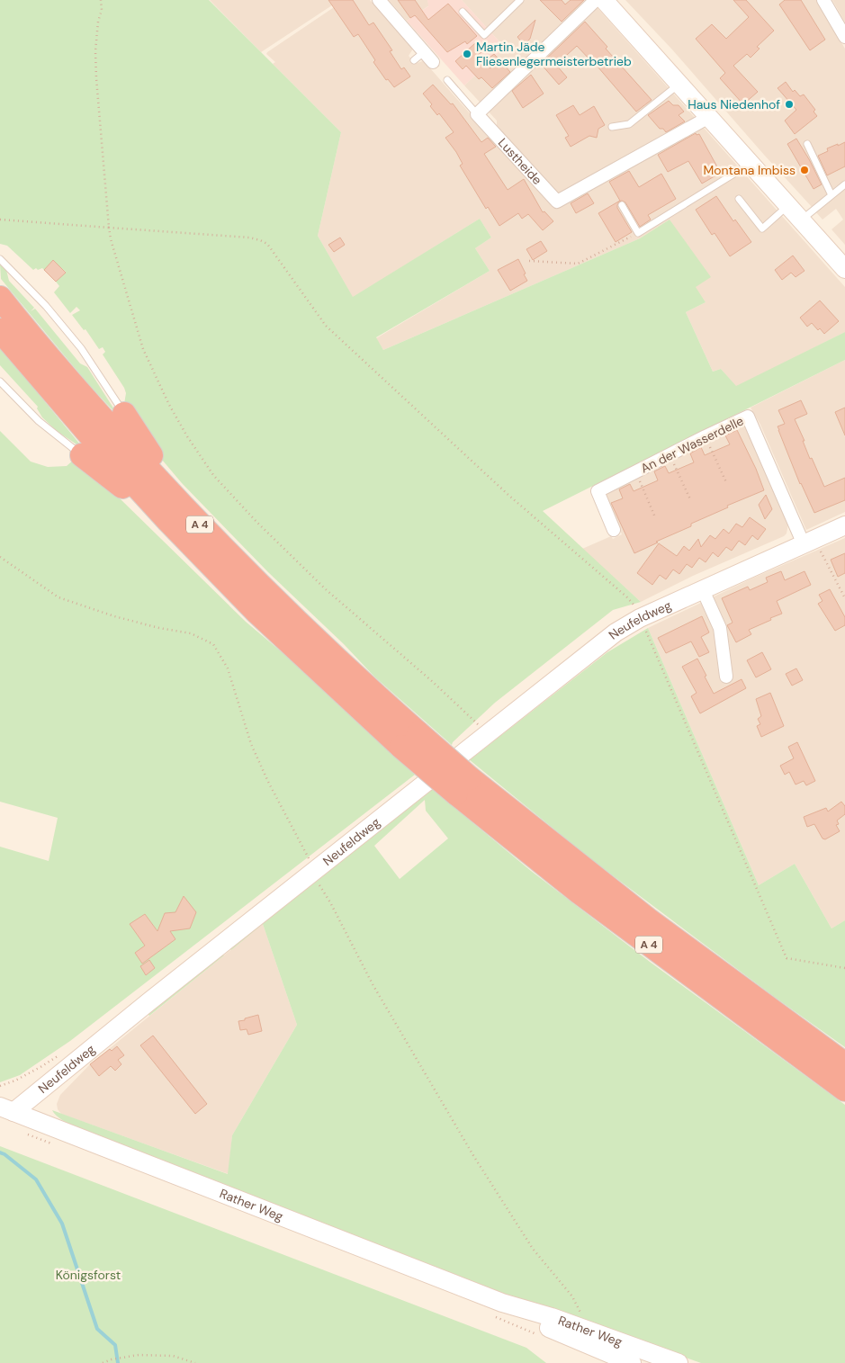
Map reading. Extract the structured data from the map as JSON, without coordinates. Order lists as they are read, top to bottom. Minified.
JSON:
{"streets":{"highway":["A 4"],"main road":["Neufeldweg","Rather Weg"],"street":["Lustheide","An der Wasserdelle"]},"crossings":[["An der Wasserdelle","Neufeldweg"],["Neufeldweg","Rather Weg"]],"parks":["Königsforst"],"places":["Martin Jäde Fliesenlegermeisterbetrieb","Haus Niedenhof","Montana Imbiss"]}
